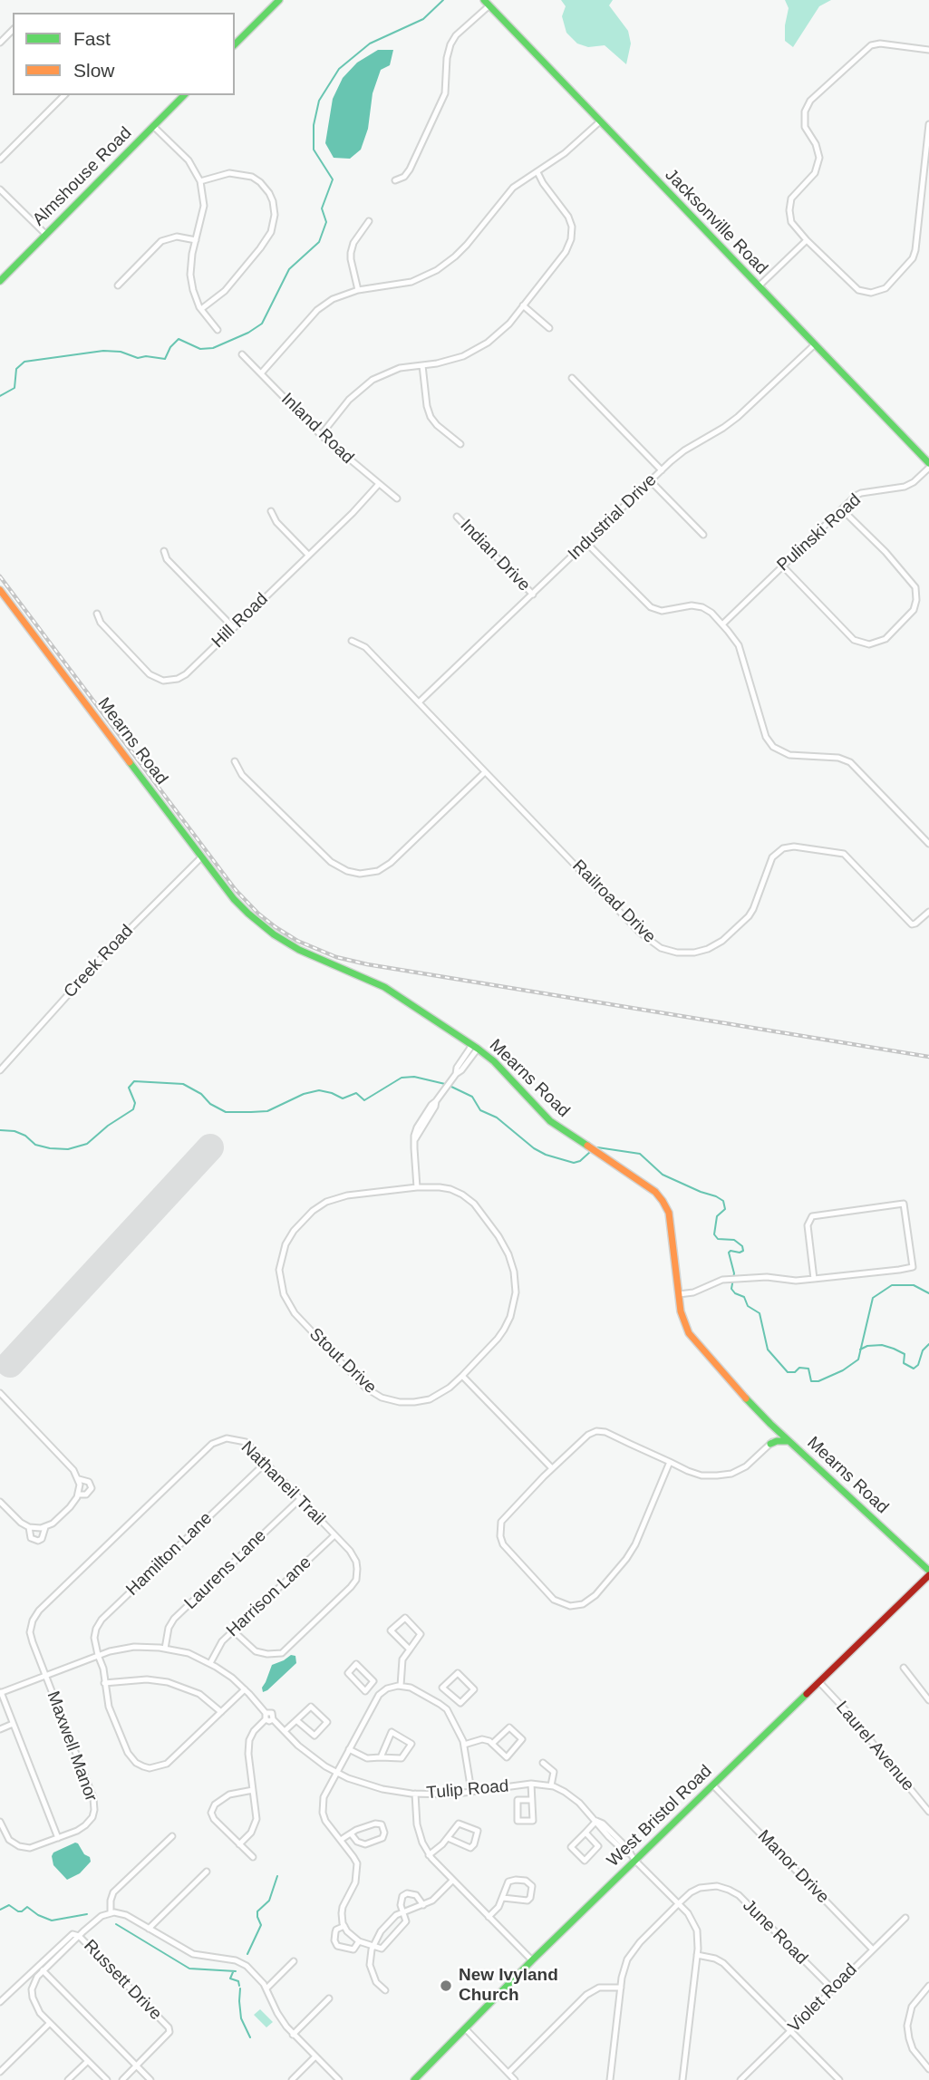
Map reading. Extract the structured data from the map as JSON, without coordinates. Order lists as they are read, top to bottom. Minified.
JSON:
{"streets":{"main road":["Almshouse Road","Jacksonville Road","Mearns Road","West Bristol Road"],"street":["Inland Road","Industrial Drive","Pulinski Road","Indian Drive","Hill Road","Railroad Drive","Creek Road","Stout Drive","Nathaneil Trail","Hamilton Lane","Laurens Lane","Harrison Lane","Maxwell Manor","Laurel Avenue","Tulip Road","Manor Drive","June Road","Russett Drive","Violet Road"]},"crossings":[["Jacksonville Road","Industrial Drive"],["Jacksonville Road","Pulinski Road"],["Inland Road","Hill Road"],["Industrial Drive","Indian Drive"],["Industrial Drive","Railroad Drive"],["Mearns Road","Creek Road"],["Nathaneil Trail","Hamilton Lane"],["Nathaneil Trail","Laurens Lane"],["Nathaneil Trail","Harrison Lane"],["Nathaneil Trail","Maxwell Manor"],["Laurel Avenue","West Bristol Road"],["Tulip Road","West Bristol Road"],["Tulip Road","June Road"],["West Bristol Road","Manor Drive"],["Manor Drive","Violet Road"],["June Road","Violet Road"]],"places":["New Ivyland Church"],"legend":["Fast","Slow"]}
